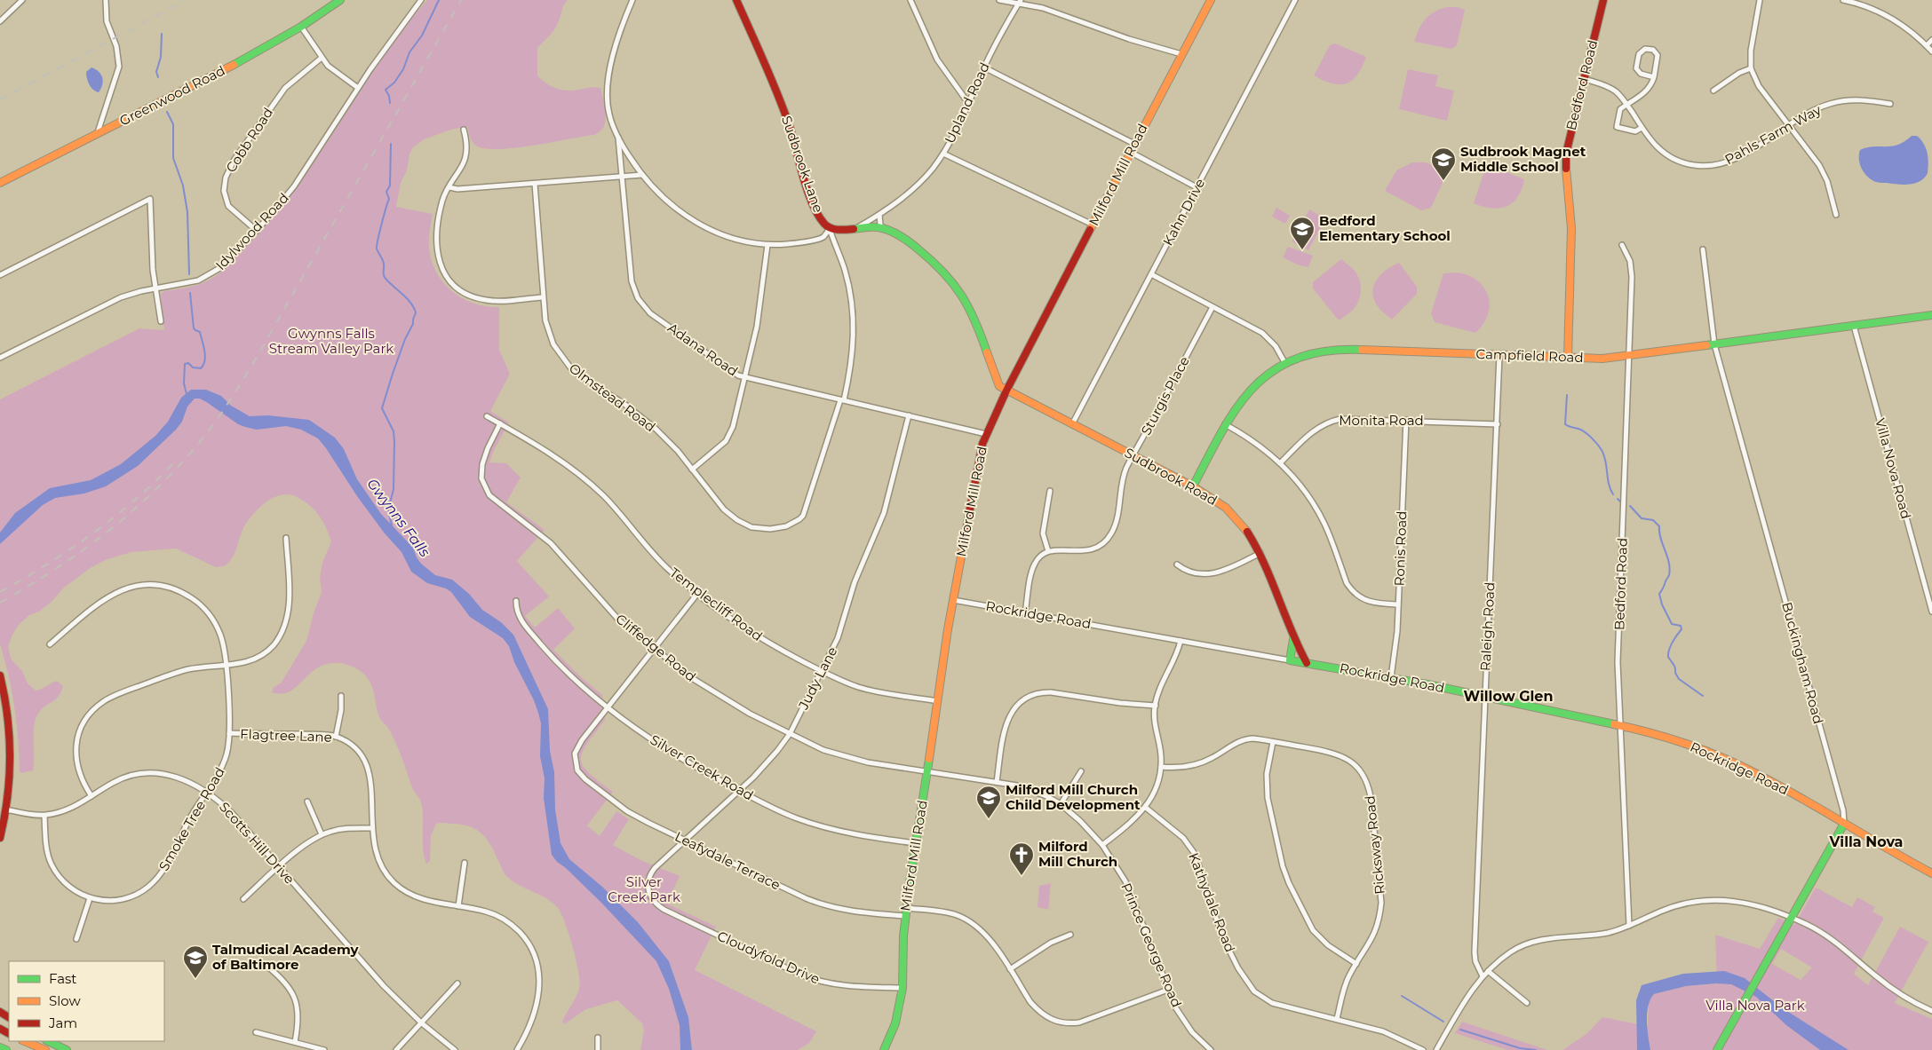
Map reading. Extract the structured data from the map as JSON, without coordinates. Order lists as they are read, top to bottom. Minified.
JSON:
{"streets":{"main road":["Bedford Road","Greenwood Road","Sudbrook Lane","Milford Mill Road","Campfield Road","Sudbrook Road","Rockridge Road"],"street":["Upland Road","Pahls Farm Way","Cobb Road","Kahn Drive","Idylwood Road","Adana Road","Sturgis Place","Olmstead Road","Monita Road","Villa Nova Road","Ronis Road","Templecliff Road","Raleigh Road","Cliffedge Road","Buckingham Road","Judy Lane","Flagtree Lane","Silver Creek Road","Smoke Tree Road","Scotts Hill Drive","Ricksway Road","Leafydale Terrace","Kathydale Road","Prince George Road","Cloudyfold Drive"]},"crossings":[["Bedford Road","Pahls Farm Way"],["Bedford Road","Campfield Road"],["Bedford Road","Rockridge Road"],["Upland Road","Sudbrook Lane"],["Cobb Road","Idylwood Road"],["Sudbrook Lane","Milford Mill Road"],["Sudbrook Lane","Sudbrook Road"],["Milford Mill Road","Adana Road"],["Milford Mill Road","Sudbrook Road"],["Milford Mill Road","Templecliff Road"],["Milford Mill Road","Rockridge Road"],["Milford Mill Road","Cliffedge Road"],["Milford Mill Road","Silver Creek Road"],["Milford Mill Road","Leafydale Terrace"],["Milford Mill Road","Prince George Road"],["Milford Mill Road","Cloudyfold Drive"],["Kahn Drive","Sudbrook Road"],["Adana Road","Olmstead Road"],["Adana Road","Judy Lane"],["Campfield Road","Villa Nova Road"],["Campfield Road","Sudbrook Road"],["Campfield Road","Raleigh Road"],["Campfield Road","Buckingham Road"],["Sturgis Place","Sudbrook Road"],["Monita Road","Ronis Road"],["Monita Road","Raleigh Road"],["Sudbrook Road","Rockridge Road"],["Ronis Road","Rockridge Road"],["Templecliff Road","Cliffedge Road"],["Templecliff Road","Judy Lane"],["Rockridge Road","Raleigh Road"],["Rockridge Road","Buckingham Road"],["Cliffedge Road","Judy Lane"],["Cliffedge Road","Prince George Road"],["Judy Lane","Silver Creek Road"],["Judy Lane","Leafydale Terrace"],["Judy Lane","Cloudyfold Drive"],["Flagtree Lane","Smoke Tree Road"],["Silver Creek Road","Leafydale Terrace"],["Smoke Tree Road","Scotts Hill Drive"],["Ricksway Road","Kathydale Road"]],"districts":["Willow Glen","Villa Nova"],"water":["Gwynns Falls"],"parks":["Gwynns Falls Stream Valley Park","Silver Creek Park","Villa Nova Park"],"places":{"school or university":["Sudbrook Magnet Middle School","Bedford Elementary School","Milford Mill Church Child Development","Talmudical Academy of Baltimore"],"church":["Milford Mill Church"]},"legend":["Fast","Slow","Jam"]}
